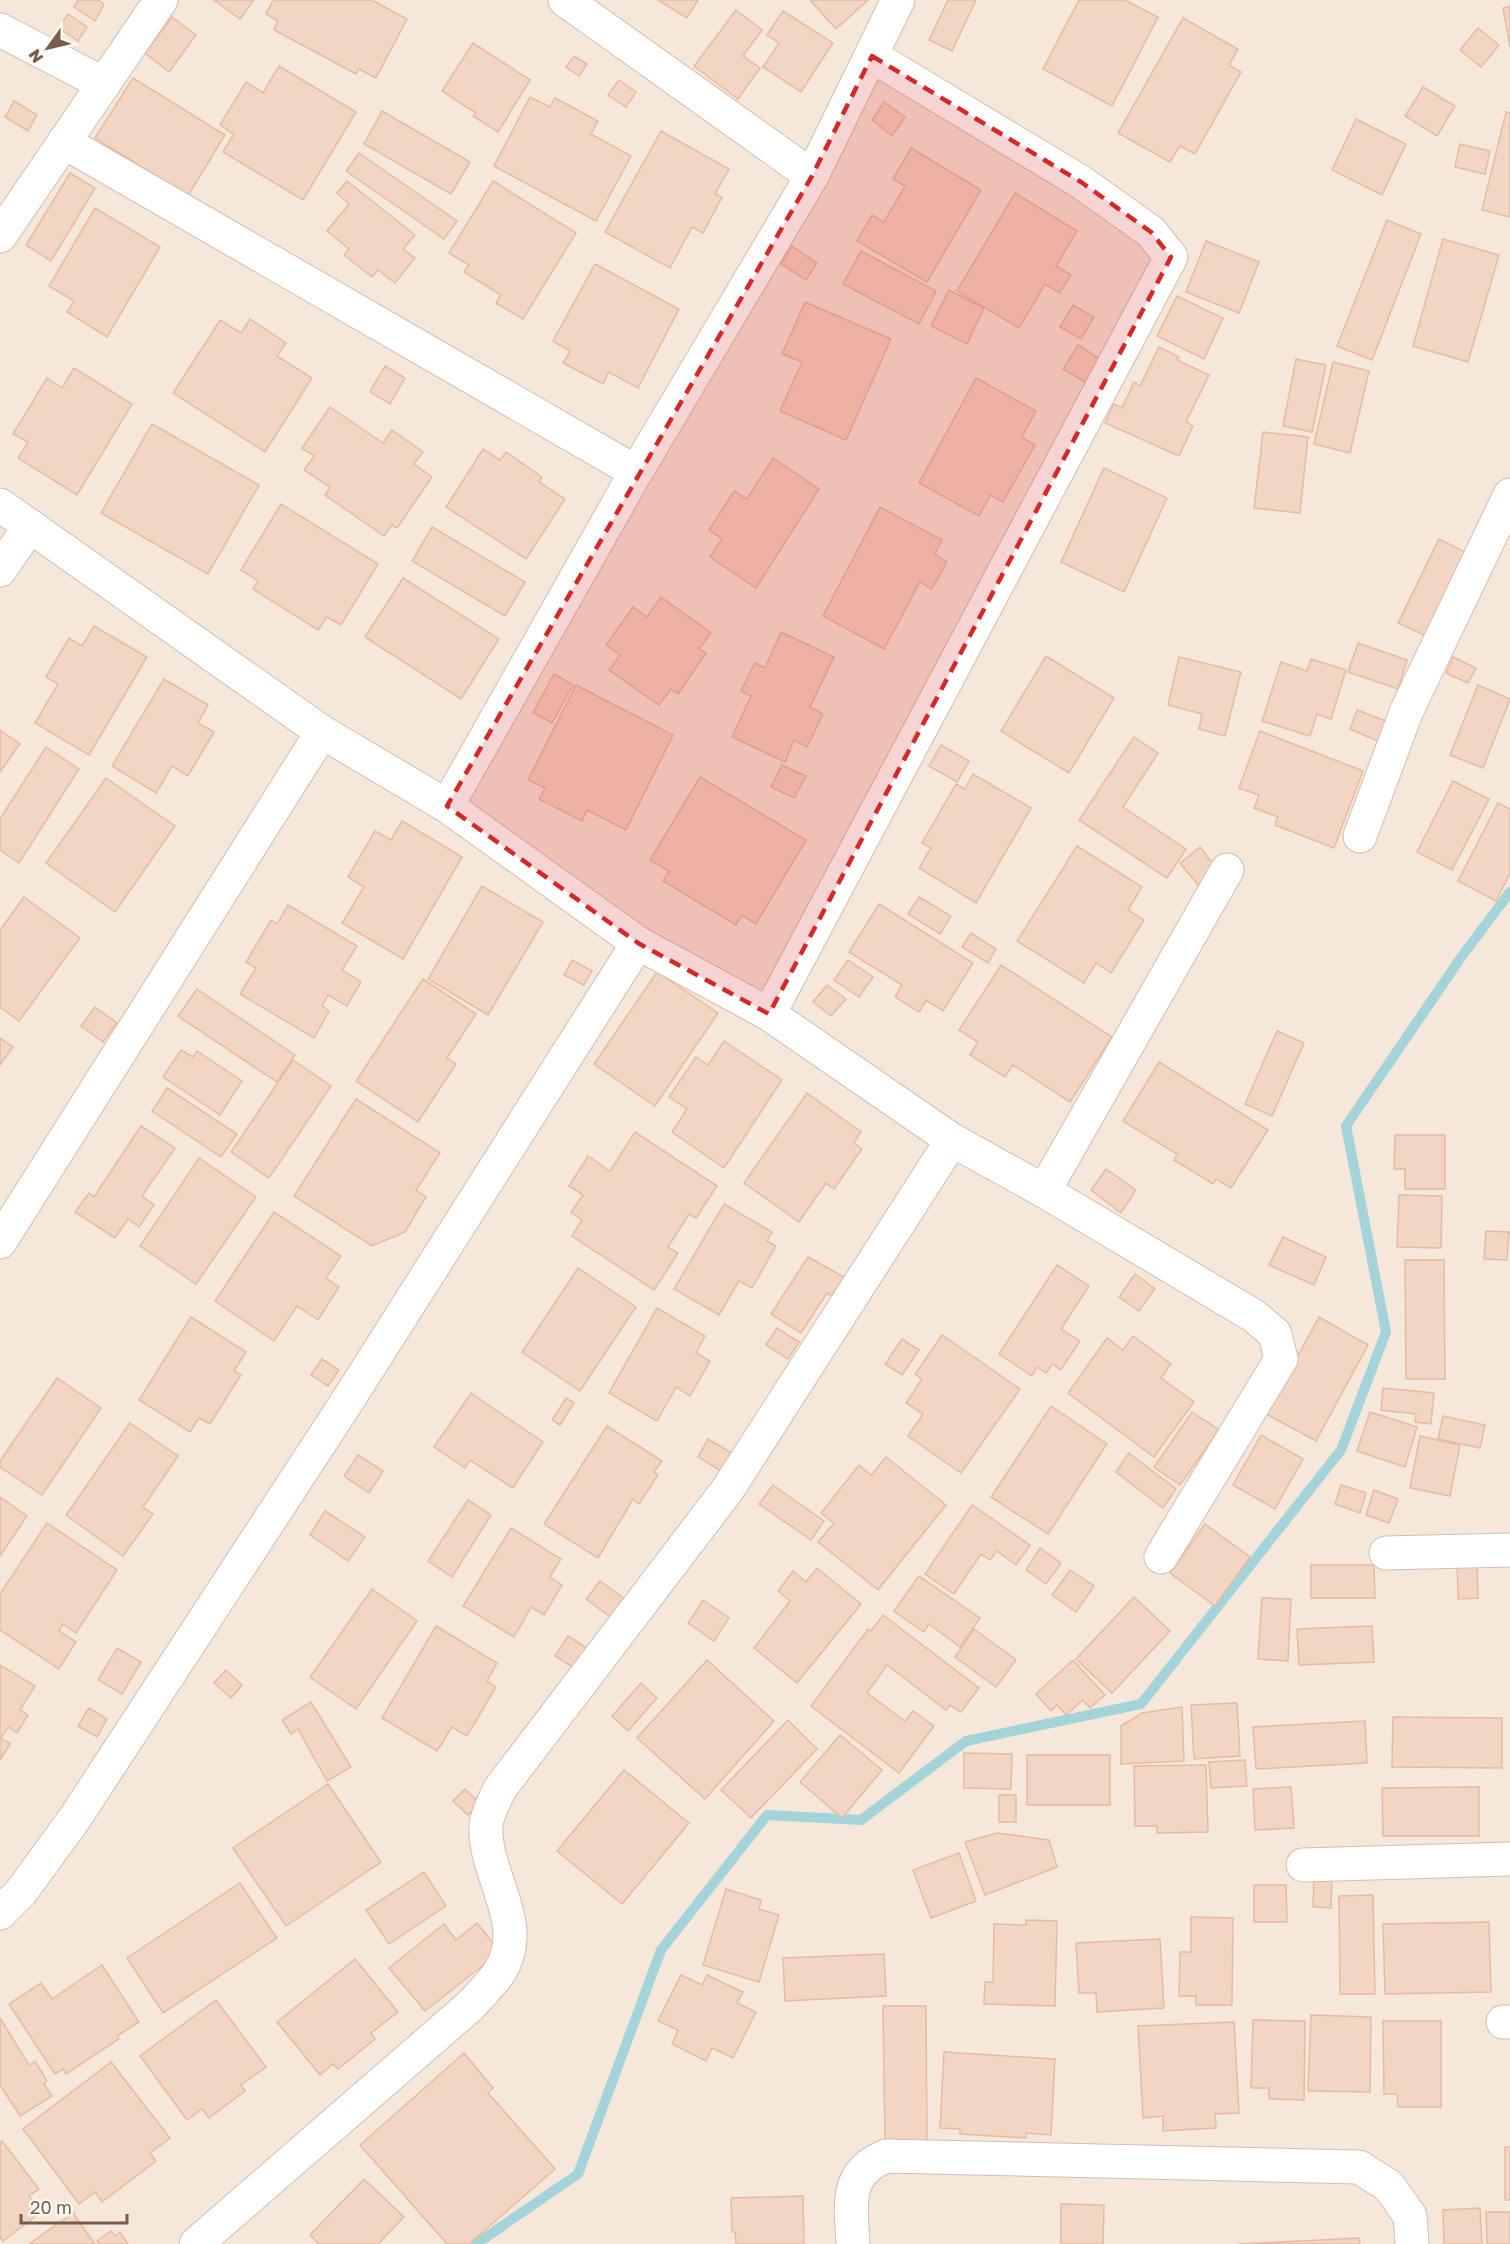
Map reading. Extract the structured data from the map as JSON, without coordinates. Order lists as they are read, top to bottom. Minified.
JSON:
{"scale_bar":"20 m","north":"bottom left"}
